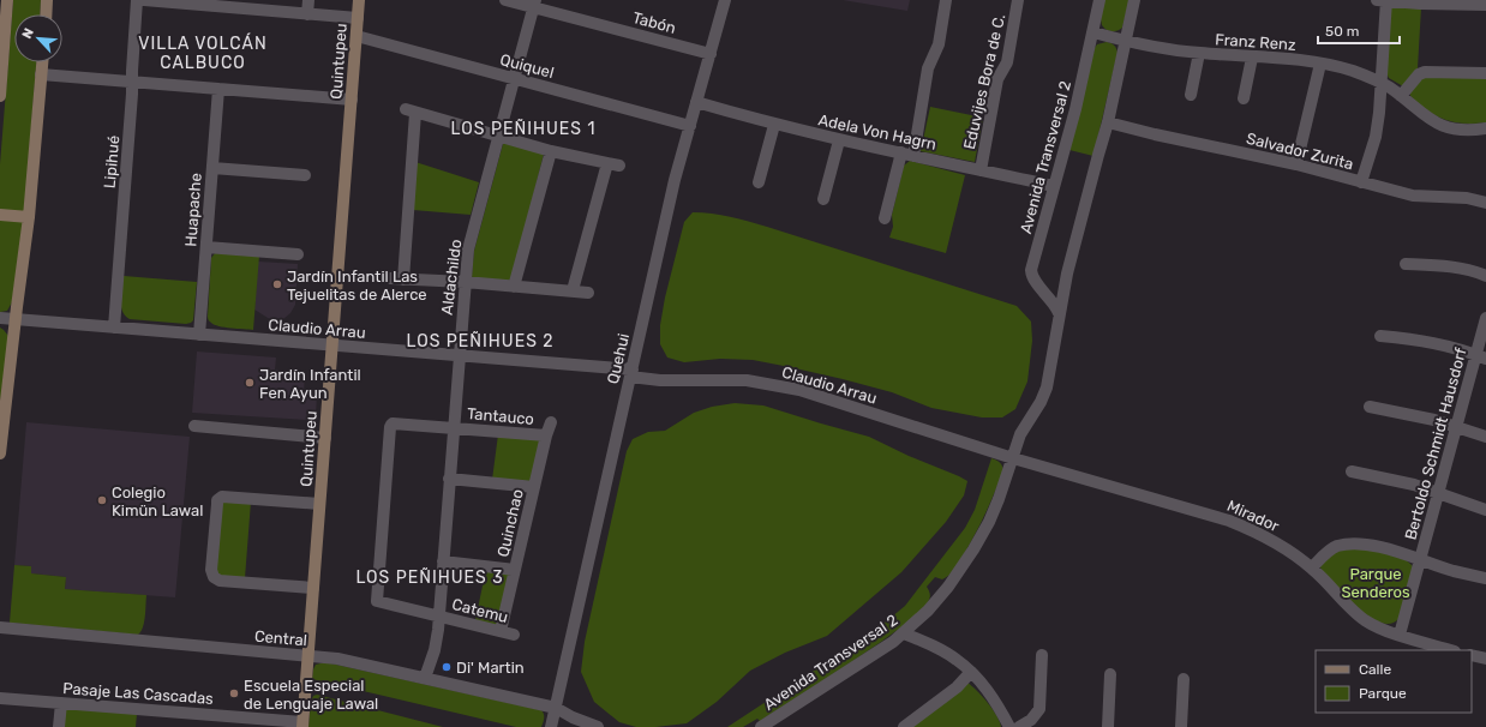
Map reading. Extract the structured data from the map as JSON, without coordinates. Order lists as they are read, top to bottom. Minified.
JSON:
{"streets":{"street":["Tabón","Franz Renz","Quintupeu","Quiquel","Eduvijes Bora de C.","Adela Von Hagrn","Salvador Zurita","Avenida Transversal 2","Lipihué","Huapache","Aldachildo","Claudio Arrau","Quehui","Tantauco","Bertoldo Schmidt Hausdorf","Mirador","Quinchao","Catemu","Central","Pasaje Las Cascadas"]},"crossings":[["Tabón","Aldachildo"],["Tabón","Quehui"],["Franz Renz","Avenida Transversal 2"],["Quintupeu","Quiquel"],["Quintupeu","Claudio Arrau"],["Quintupeu","Central"],["Quintupeu","Pasaje Las Cascadas"],["Quiquel","Aldachildo"],["Quiquel","Quehui"],["Eduvijes Bora de C.","Adela Von Hagrn"],["Adela Von Hagrn","Avenida Transversal 2"],["Adela Von Hagrn","Quehui"],["Salvador Zurita","Avenida Transversal 2"],["Avenida Transversal 2","Claudio Arrau"],["Avenida Transversal 2","Mirador"],["Lipihué","Claudio Arrau"],["Huapache","Claudio Arrau"],["Aldachildo","Claudio Arrau"],["Aldachildo","Tantauco"],["Aldachildo","Catemu"],["Aldachildo","Central"],["Claudio Arrau","Quehui"],["Claudio Arrau","Mirador"],["Quehui","Central"],["Tantauco","Quinchao"],["Tantauco","Catemu"],["Bertoldo Schmidt Hausdorf","Mirador"],["Quinchao","Catemu"]],"districts":["VILLA VOLCÁN CALBUCO","LOS PEÑIHUES 1","LOS PEÑIHUES 2","LOS PEÑIHUES 3"],"parks":["Parque Senderos"],"places":["Jardín Infantil Las Tejuelitas de Alerce","Jardín Infantil Fen Ayun","Colegio Kimün Lawal","Di' Martin","Escuela Especial de Lenguaje Lawal"],"legend":["Calle","Parque"],"scale_bar":"50 m","north":"top left"}
